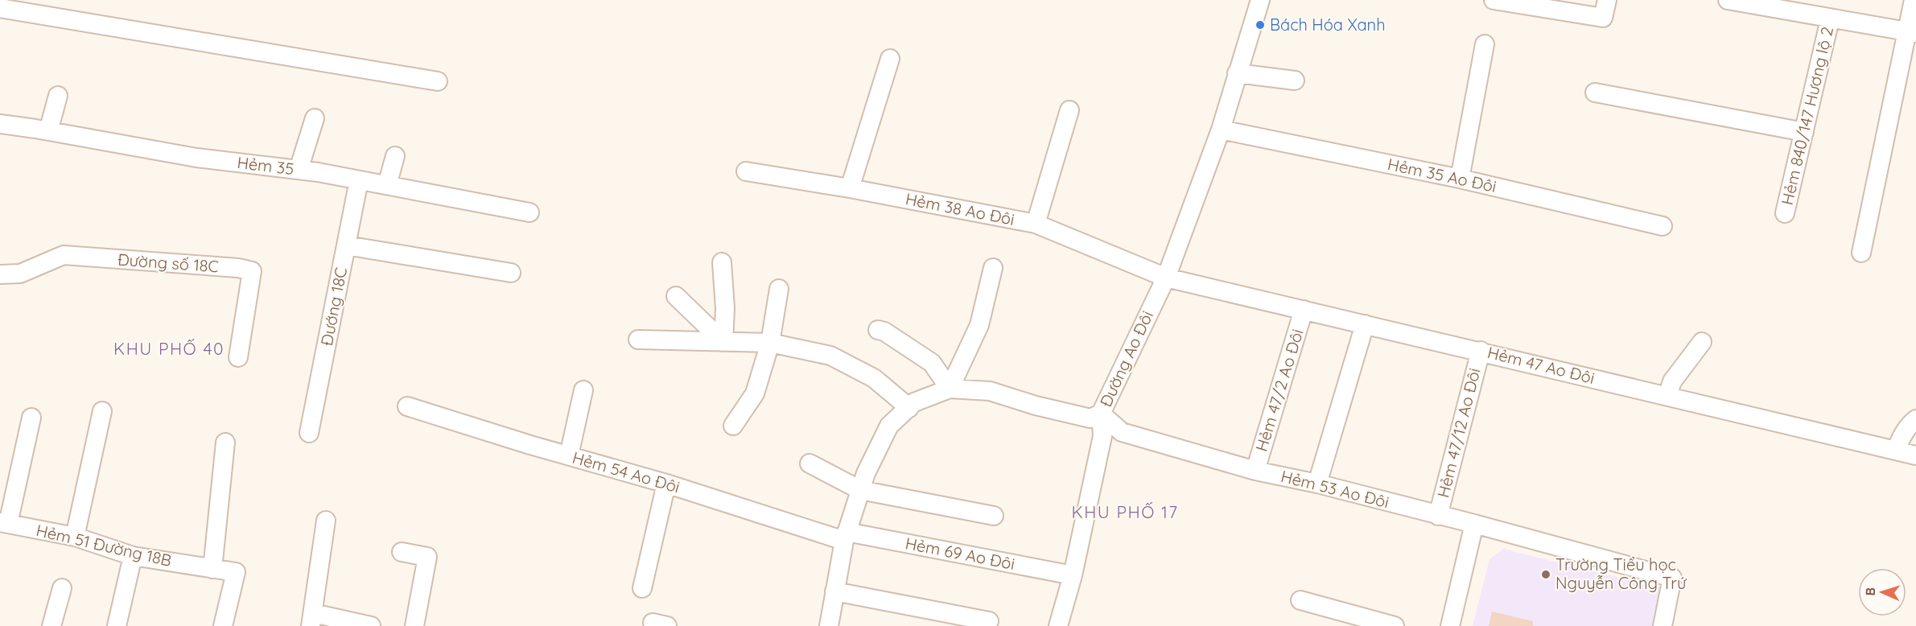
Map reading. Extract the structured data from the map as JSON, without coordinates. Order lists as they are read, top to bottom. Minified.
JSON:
{"streets":{"street":["Hẻm 840/147 Hương lộ 2","Hẻm 35","Hẻm 35 Ao Đôi","Hẻm 38 Ao Đôi","Đường số 18C","Đướng 18C","Đường Ao Đôi","Hẻm 47 Ao Đôi","Hẻm 47/2 Ao Đôi","Hẻm 47/12 Ao Đôi","Hẻm 54 Ao Đôi","Hẻm 53 Ao Đôi","Hẻm 51 Đường 18B","Hẻm 69 Ao Đôi"]},"crossings":[["Hẻm 35","Đướng 18C"],["Hẻm 35 Ao Đôi","Đường Ao Đôi"],["Hẻm 38 Ao Đôi","Đường Ao Đôi"],["Hẻm 38 Ao Đôi","Hẻm 47 Ao Đôi"],["Đường Ao Đôi","Hẻm 47 Ao Đôi"],["Đường Ao Đôi","Hẻm 54 Ao Đôi"],["Đường Ao Đôi","Hẻm 53 Ao Đôi"],["Đường Ao Đôi","Hẻm 69 Ao Đôi"],["Hẻm 47 Ao Đôi","Hẻm 47/2 Ao Đôi"],["Hẻm 47 Ao Đôi","Hẻm 47/12 Ao Đôi"],["Hẻm 47/2 Ao Đôi","Hẻm 53 Ao Đôi"],["Hẻm 47/12 Ao Đôi","Hẻm 53 Ao Đôi"],["Hẻm 54 Ao Đôi","Hẻm 69 Ao Đôi"]],"districts":["KHU PHỐ 40","KHU PHỐ 17"],"places":["Bách Hóa Xanh","Trường Tiểu học Nguyễn Công Trứ"],"north":"left"}
